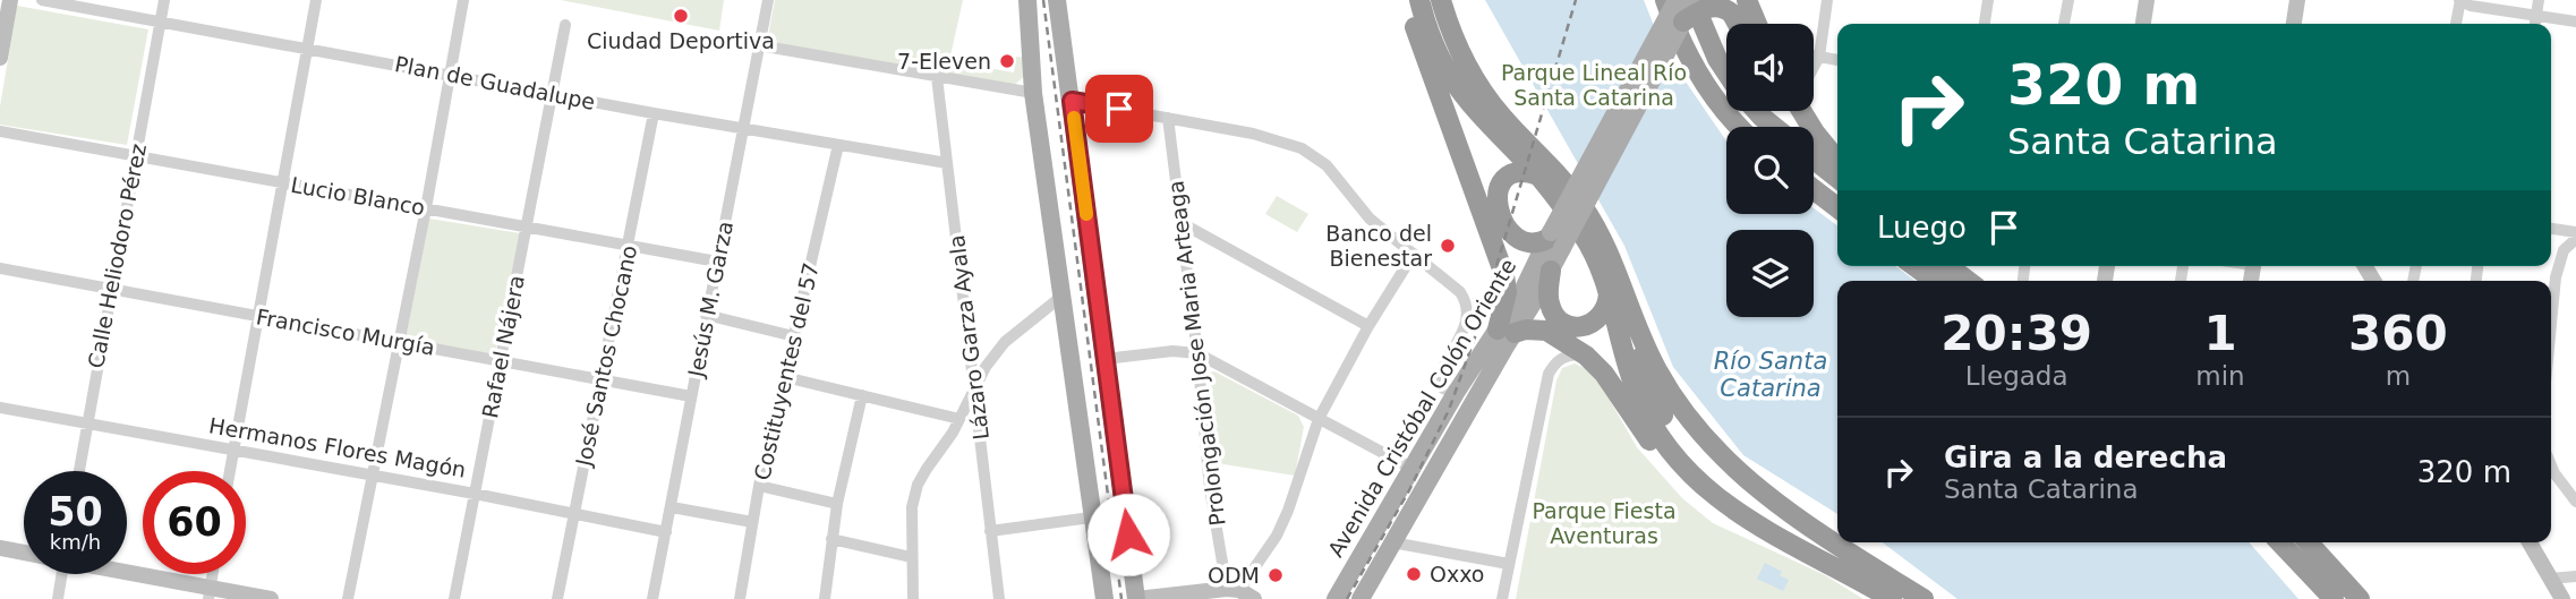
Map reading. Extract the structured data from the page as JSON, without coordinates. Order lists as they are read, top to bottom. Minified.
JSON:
{"streets":{"main road":["Avenida Cristóbal Colón Oriente"],"street":["Plan de Guadalupe","Lucio Blanco","Calle Heliodoro Pérez","Jesús M. Garza","Francisco Murgía","Lázaro Garza Ayala","Rafael Nájera","Prolongación Jose Maria Arteaga","José Santos Chocano","Costituyentes del 57","Hermanos Flores Magón"]},"crossings":[["Plan de Guadalupe","Calle Heliodoro Pérez"],["Plan de Guadalupe","Jesús M. Garza"],["Plan de Guadalupe","Lázaro Garza Ayala"],["Plan de Guadalupe","Rafael Nájera"],["Plan de Guadalupe","José Santos Chocano"],["Plan de Guadalupe","Costituyentes del 57"],["Lucio Blanco","Calle Heliodoro Pérez"],["Lucio Blanco","Jesús M. Garza"],["Lucio Blanco","Rafael Nájera"],["Lucio Blanco","José Santos Chocano"],["Calle Heliodoro Pérez","Francisco Murgía"],["Calle Heliodoro Pérez","Hermanos Flores Magón"],["Jesús M. Garza","Francisco Murgía"],["Jesús M. Garza","Hermanos Flores Magón"],["Francisco Murgía","Rafael Nájera"],["Francisco Murgía","José Santos Chocano"],["Rafael Nájera","Hermanos Flores Magón"],["José Santos Chocano","Hermanos Flores Magón"]],"water":["Río Santa Catarina"],"parks":["Parque Lineal Río Santa Catarina","Parque Fiesta Aventuras"],"places":["Ciudad Deportiva","7-Eleven","Banco del Bienestar","Oxxo","ODM"],"page":{"turn":["320 m","Santa Catarina"],"then":"Luego","eta":["20:39","Llegada","1","min","360","m"],"list":[{"name":"Gira a la derecha","note":"Santa Catarina","value":"320 m"}],"speed":"50 km/h","limit":"60"}}
